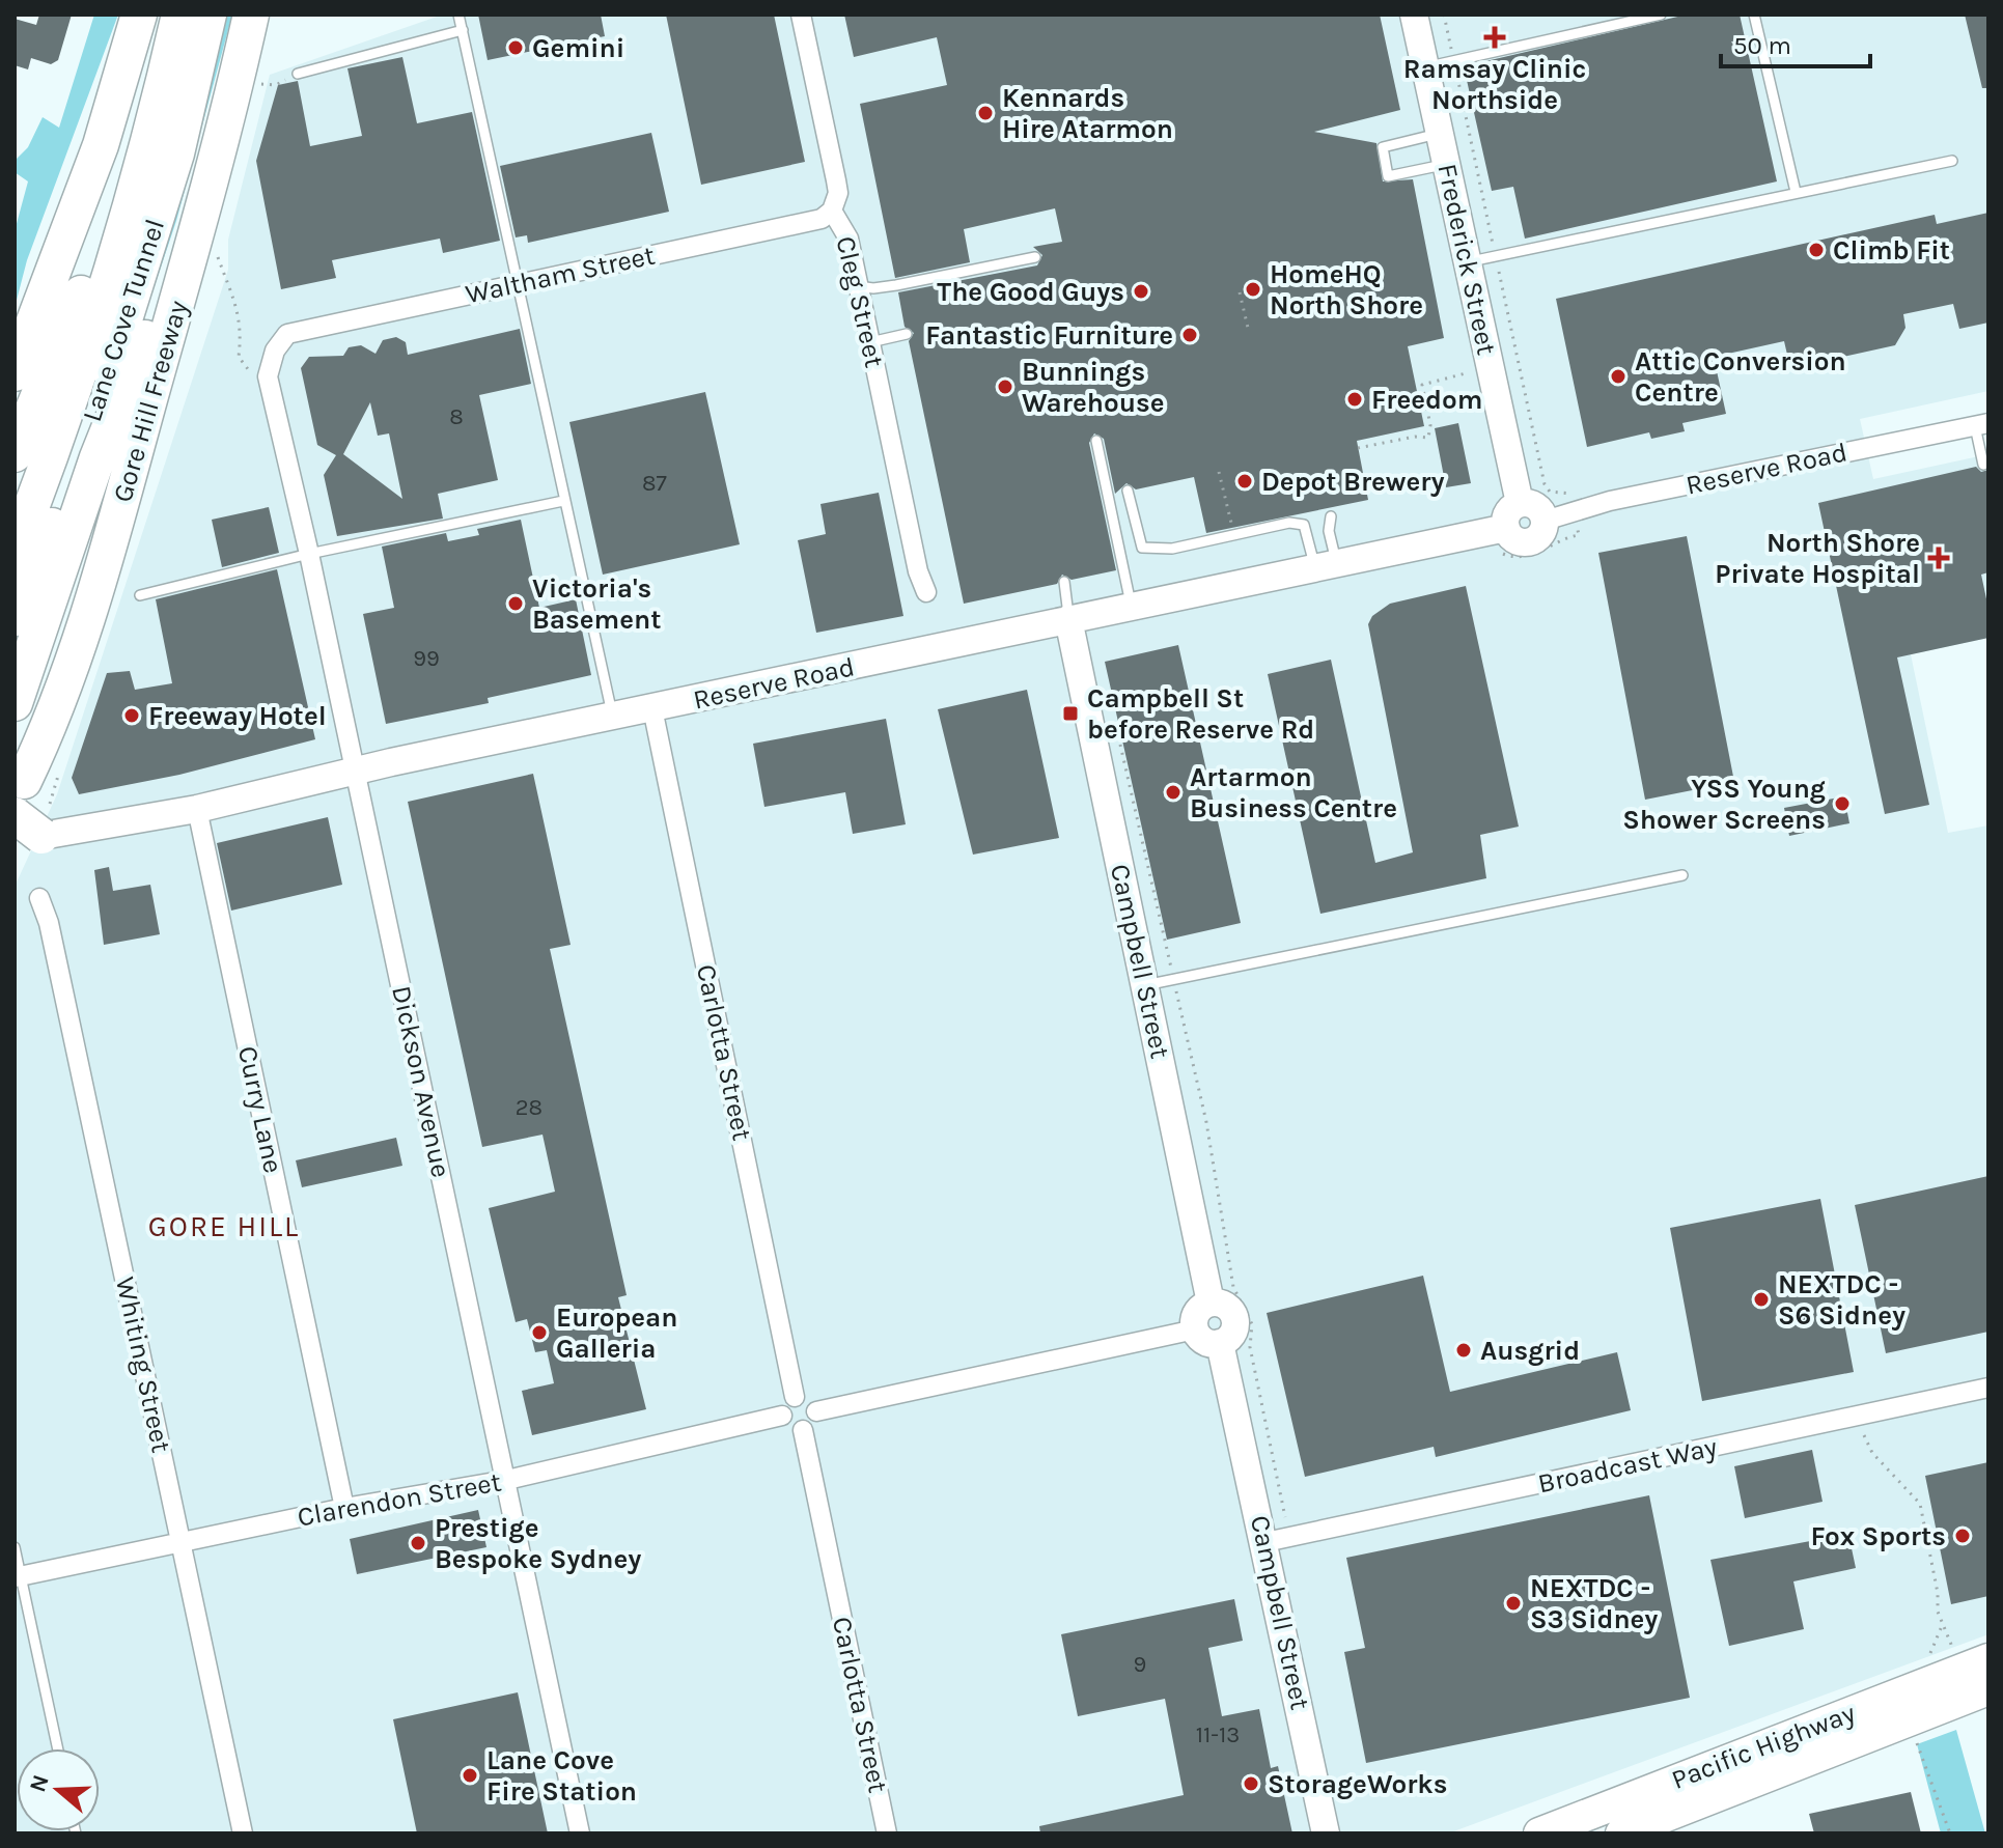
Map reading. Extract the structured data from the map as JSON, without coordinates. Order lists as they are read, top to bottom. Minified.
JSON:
{"streets":{"highway":["Lane Cove Tunnel","Gore Hill Freeway"],"main road":["Pacific Highway"],"street":["Frederick Street","Waltham Street","Cleg Street","Reserve Road","Campbell Street","Carlotta Street","Dickson Avenue","Curry Lane","Whiting Street","Broadcast Way","Clarendon Street"]},"crossings":[["Waltham Street","Cleg Street"],["Waltham Street","Dickson Avenue"],["Reserve Road","Campbell Street"],["Reserve Road","Carlotta Street"],["Reserve Road","Dickson Avenue"],["Reserve Road","Curry Lane"],["Campbell Street","Broadcast Way"],["Carlotta Street","Clarendon Street"],["Dickson Avenue","Clarendon Street"],["Curry Lane","Clarendon Street"],["Whiting Street","Clarendon Street"]],"districts":["GORE HILL"],"places":{"health":["Ramsay Clinic Northside","North Shore Private Hospital"],"other":["Gemini","Kennards Hire Atarmon","Climb Fit","HomeHQ North Shore","The Good Guys","Fantastic Furniture","Attic Conversion Centre","Bunnings Warehouse","Freedom","Depot Brewery","Victoria's Basement","Freeway Hotel","Artarmon Business Centre","YSS Young Shower Screens","NEXTDC - S6 Sidney","European Galleria","Ausgrid","Fox Sports","Prestige Bespoke Sydney","NEXTDC - S3 Sidney","Lane Cove Fire Station","StorageWorks"],"transit":["Campbell St before Reserve Rd"]},"house_numbers":["8","87","99","28","9","11-13"],"scale_bar":"50 m","north":"left"}
